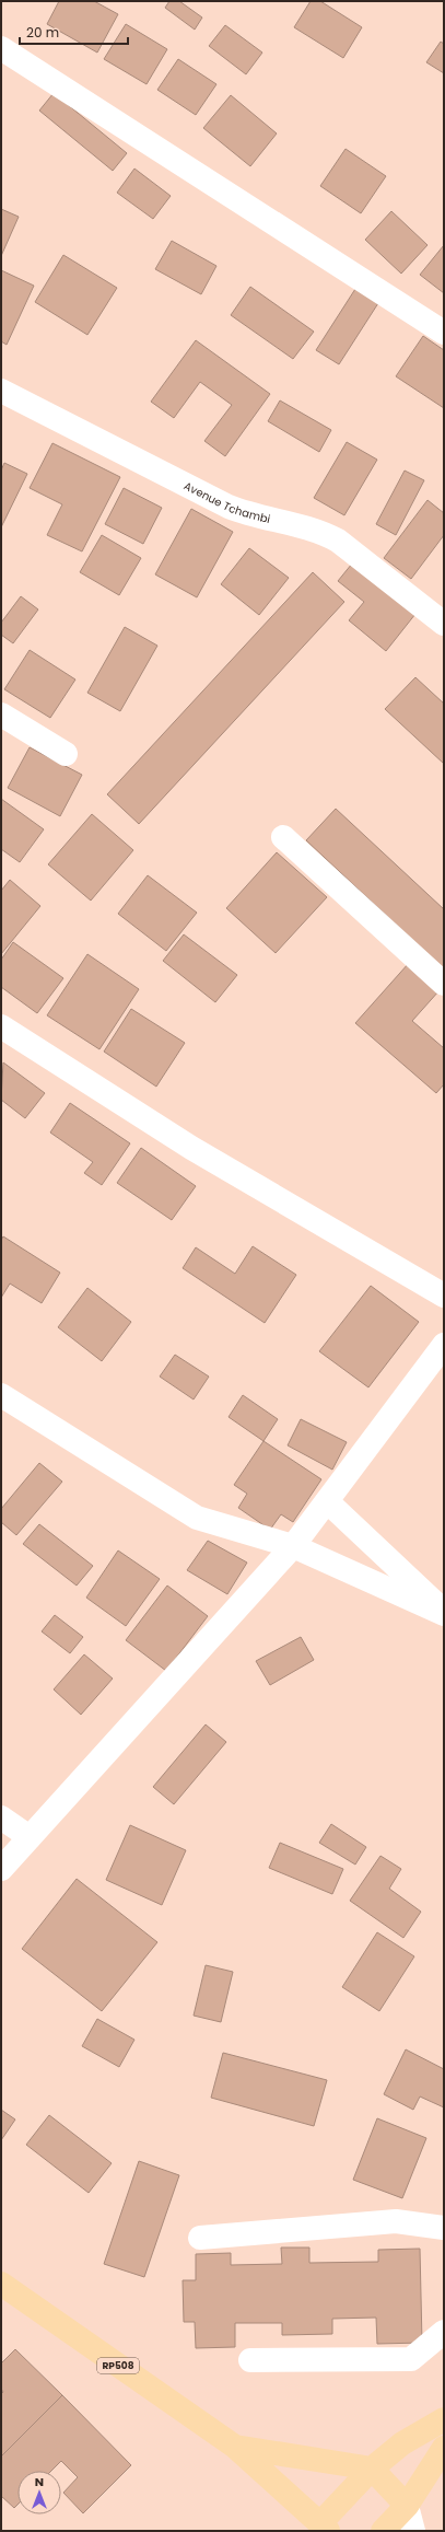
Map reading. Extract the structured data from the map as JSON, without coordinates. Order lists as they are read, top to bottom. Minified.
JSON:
{"streets":{"main road":["RP508"],"street":["Avenue Tchambi"]},"scale_bar":"20 m","north":"top"}
